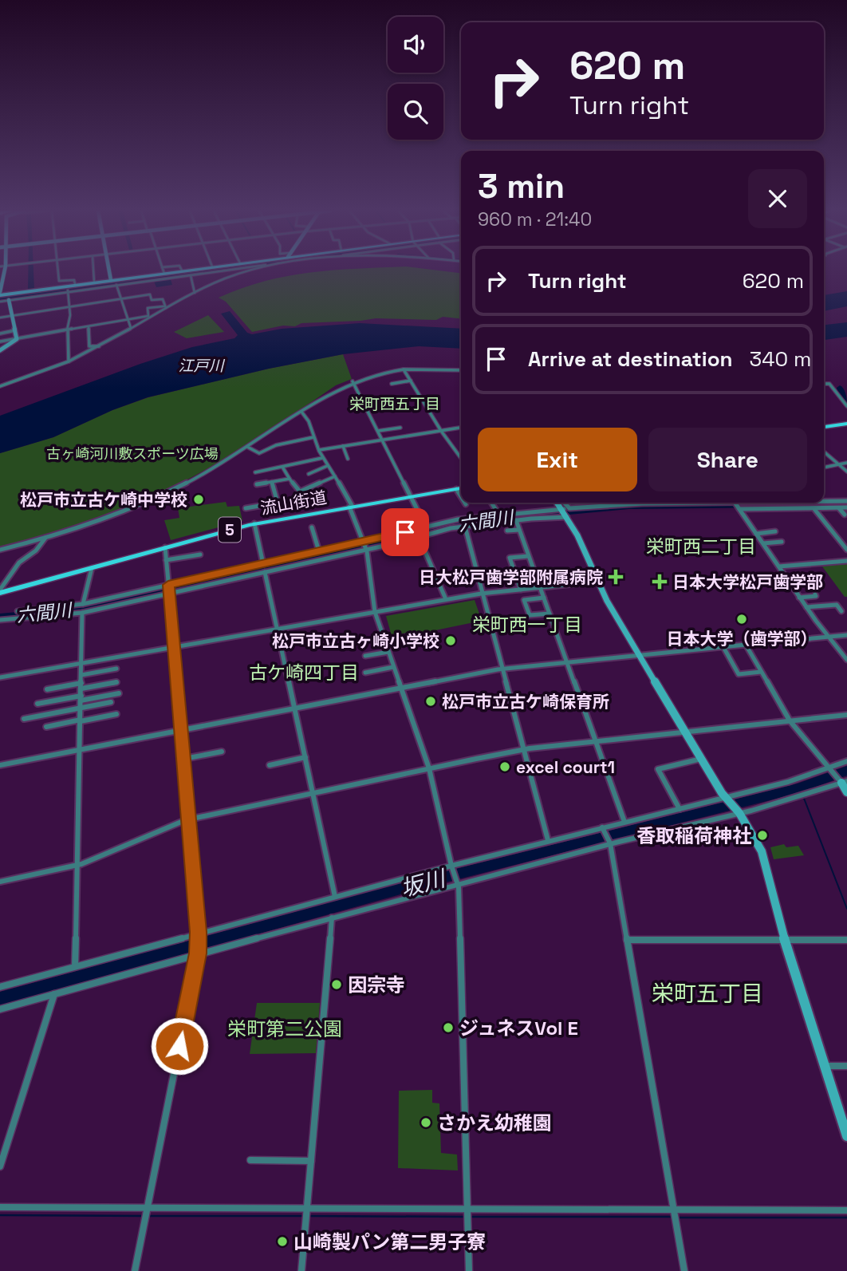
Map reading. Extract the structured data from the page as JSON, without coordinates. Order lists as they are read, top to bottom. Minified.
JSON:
{"streets":{"main road":["流山街道","5"]},"districts":["栄町西五丁目","栄町西二丁目","栄町西一丁目","古ケ崎四丁目","栄町五丁目"],"water":["江戸川","六間川","坂川"],"parks":["古ヶ崎河川敷スポーツ広場","栄町第二公園"],"places":{"other":["松戸市立古ケ崎中学校","日本大学（歯学部）","松戸市立古ヶ崎小学校","松戸市立古ケ崎保育所","excel court1","香取稲荷神社","因宗寺","ジュネスVol E","さかえ幼稚園","山崎製パン第二男子寮"],"health":["日大松戸歯学部附属病院","日本大学松戸歯学部"]},"page":{"turn":["620 m","Turn right"],"heading":["3 min","960 m · 21:40"],"list":[{"name":"Turn right","value":"620 m"},{"name":"Arrive at destination","value":"340 m"}],"buttons":["Exit","Share"]}}
